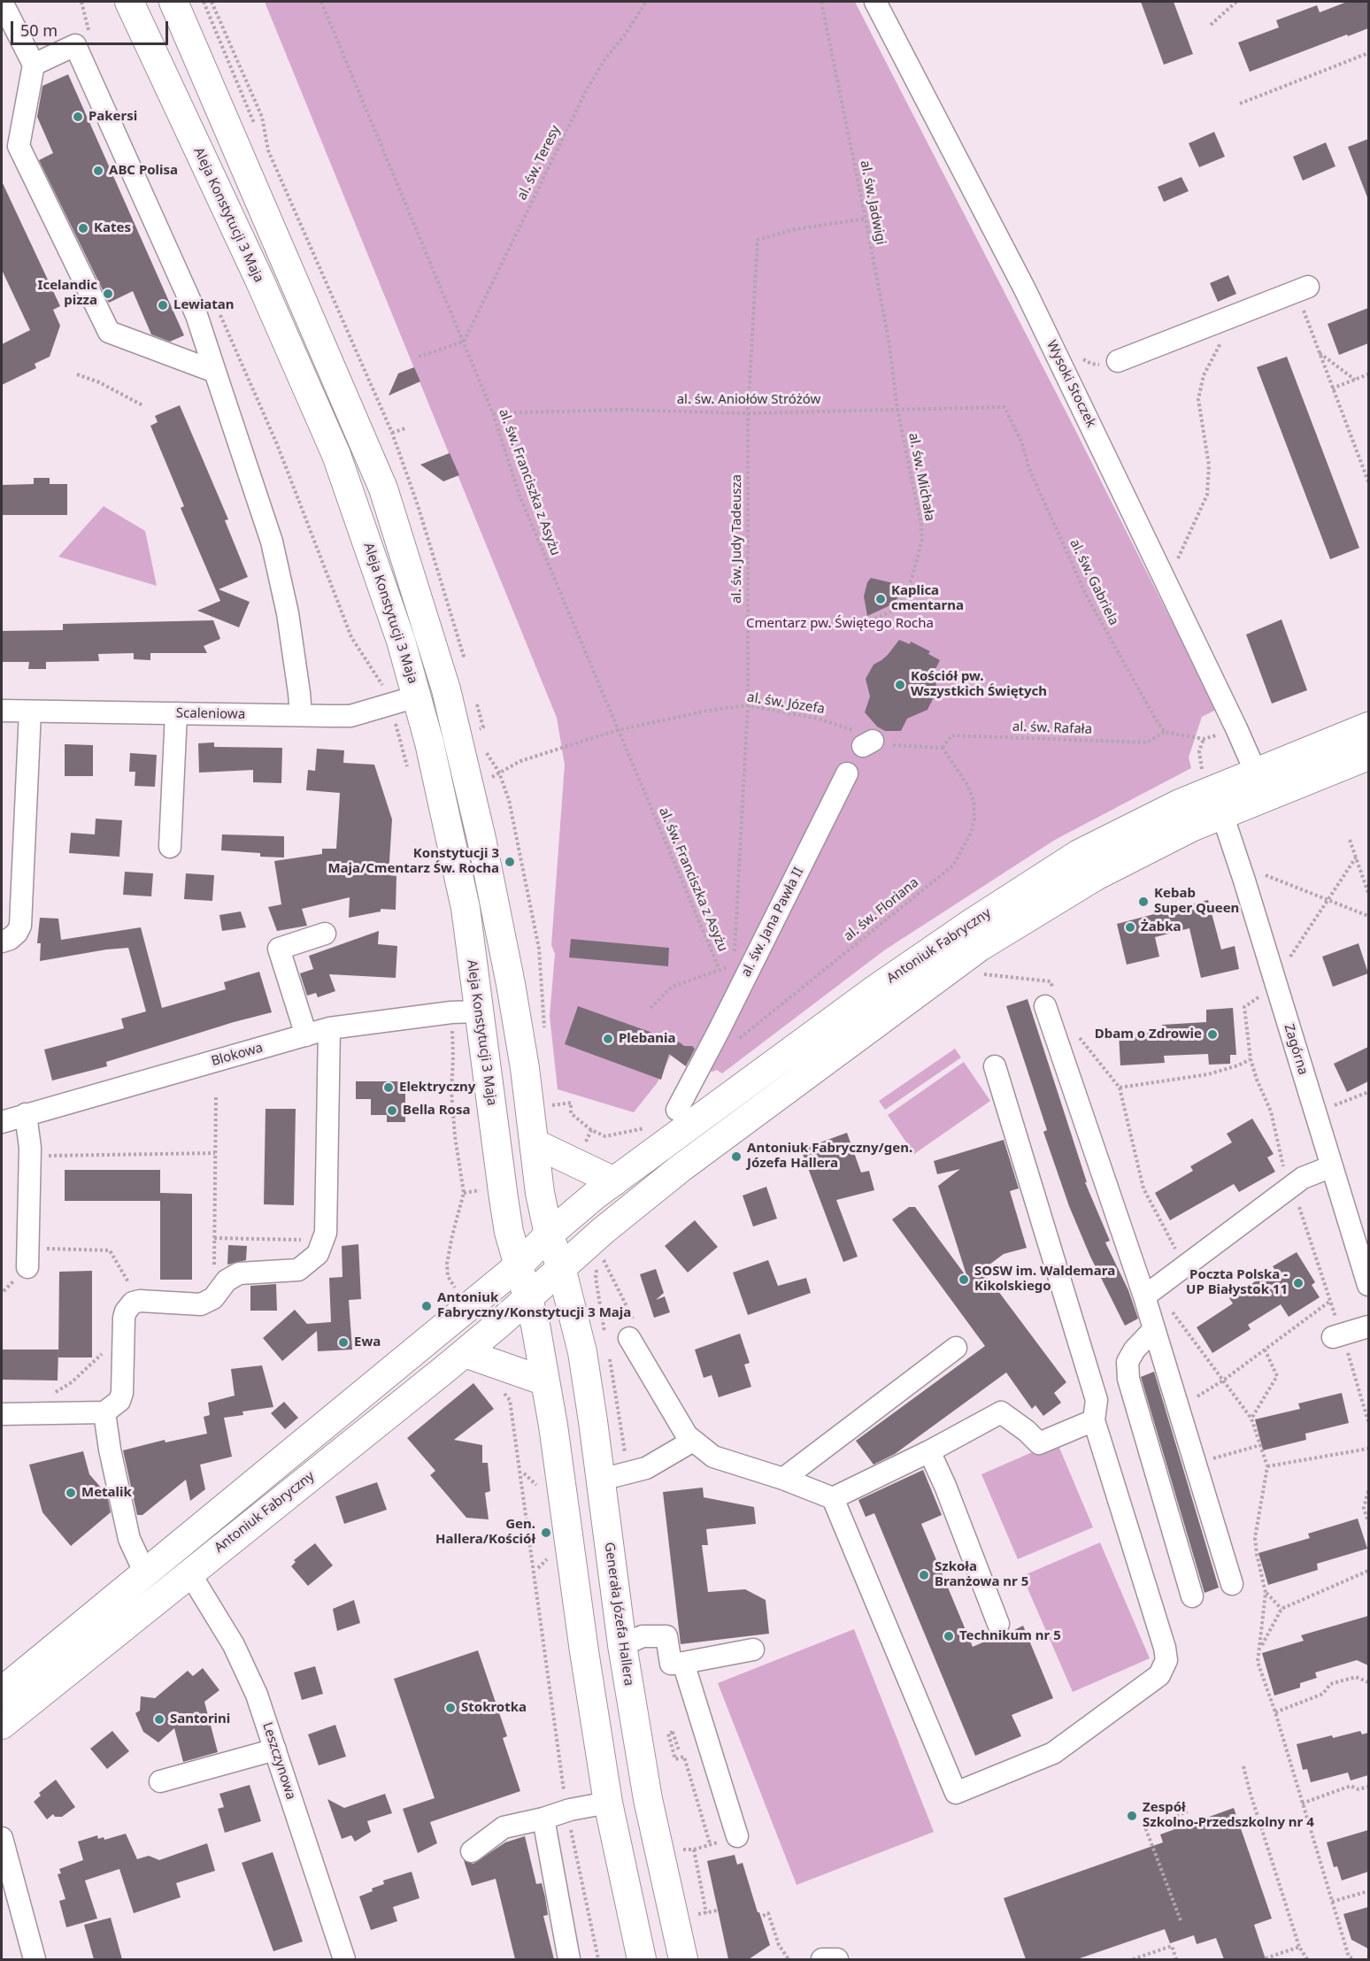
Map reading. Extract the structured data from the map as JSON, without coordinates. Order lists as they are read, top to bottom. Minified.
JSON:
{"streets":{"main road":["Aleja Konstytucji 3 Maja","Antoniuk Fabryczny","Generała Józefa Hallera"],"street":["Wysoki Stoczek","Scaleniowa","al. św. Jana Pawła II","Zagórna","Blokowa","Leszczynowa"],"path":["al. św. Teresy","al. św. Jadwigi","al. św. Aniołów Stróżów","al. św. Michała","al. św. Franciszka z Asyżu","al. św. Judy Tadeusza","al. św. Gabriela","al. św. Józefa","al. św. Rafała","al. św. Floriana"]},"crossings":[["al. św. Teresy","al. św. Franciszka z Asyżu"],["al. św. Jadwigi","al. św. Aniołów Stróżów"],["al. św. Jadwigi","al. św. Michała"],["al. św. Jadwigi","al. św. Judy Tadeusza"],["Aleja Konstytucji 3 Maja","Scaleniowa"],["Aleja Konstytucji 3 Maja","Antoniuk Fabryczny"],["Aleja Konstytucji 3 Maja","Blokowa"],["Wysoki Stoczek","Antoniuk Fabryczny"],["al. św. Aniołów Stróżów","al. św. Michała"],["al. św. Aniołów Stróżów","al. św. Franciszka z Asyżu"],["al. św. Aniołów Stróżów","al. św. Judy Tadeusza"],["al. św. Aniołów Stróżów","al. św. Gabriela"],["al. św. Franciszka z Asyżu","al. św. Józefa"],["al. św. Judy Tadeusza","al. św. Józefa"],["al. św. Judy Tadeusza","al. św. Jana Pawła II"],["al. św. Gabriela","al. św. Rafała"],["al. św. Józefa","al. św. Rafała"],["al. św. Józefa","al. św. Floriana"],["al. św. Rafała","al. św. Floriana"],["al. św. Floriana","al. św. Jana Pawła II"],["Antoniuk Fabryczny","Zagórna"],["Antoniuk Fabryczny","Generała Józefa Hallera"],["Antoniuk Fabryczny","Leszczynowa"]],"parks":["Cmentarz pw. Świętego Rocha"],"places":["Pakersi","ABC Polisa","Kates","Icelandic pizza","Lewiatan","Kaplica cmentarna","Kościół pw. Wszystkich Świętych","Konstytucji 3 Maja/Cmentarz Św. Rocha","Kebab Super Queen","Żabka","Dbam o Zdrowie","Plebania","Elektryczny","Bella Rosa","Antoniuk Fabryczny/gen. Józefa Hallera","SOSW im. Waldemara Kikolskiego","Poczta Polska - UP Białystok 11","Antoniuk Fabryczny/Konstytucji 3 Maja","Ewa","Metalik","Gen. Hallera/Kościół","Szkoła Branżowa nr 5","Technikum nr 5","Stokrotka","Santorini","Zespół Szkolno-Przedszkolny nr 4"],"scale_bar":"50 m"}
